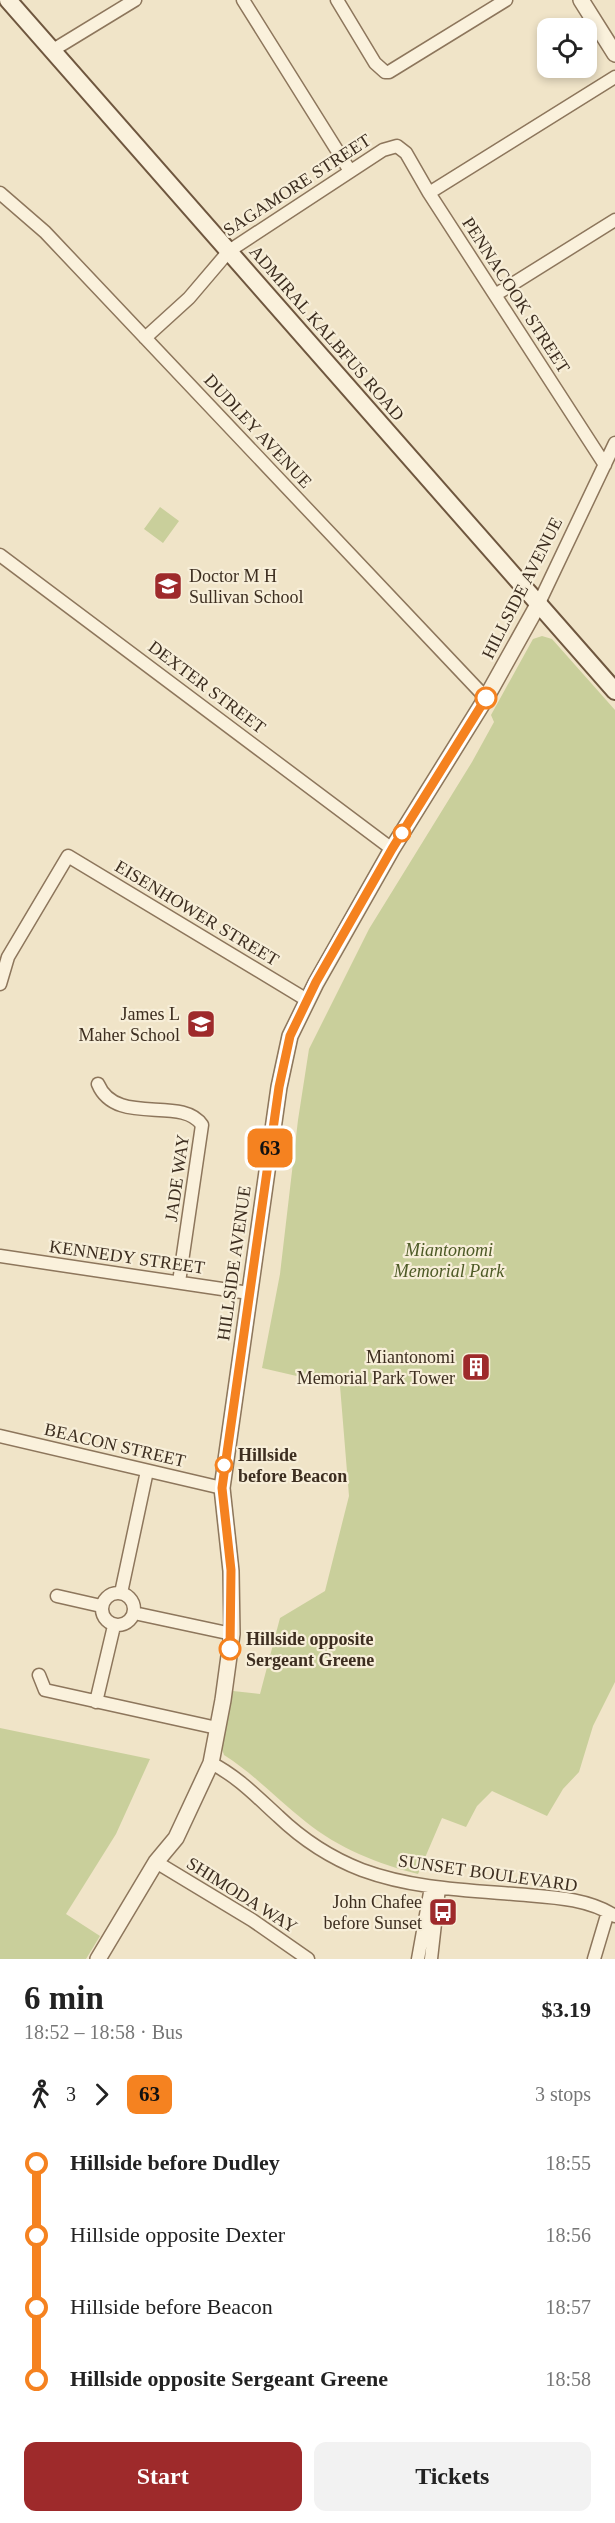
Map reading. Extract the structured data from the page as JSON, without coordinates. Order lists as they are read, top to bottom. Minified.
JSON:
{"streets":{"main road":["ADMIRAL KALBFUS ROAD"],"street":["SAGAMORE STREET","PENNACOOK STREET","DUDLEY AVENUE","HILLSIDE AVENUE","DEXTER STREET","EISENHOWER STREET","JADE WAY","KENNEDY STREET","BEACON STREET","SUNSET BOULEVARD","SHIMODA WAY"]},"crossings":[["SAGAMORE STREET","PENNACOOK STREET"],["SAGAMORE STREET","ADMIRAL KALBFUS ROAD"],["SAGAMORE STREET","DUDLEY AVENUE"],["PENNACOOK STREET","HILLSIDE AVENUE"],["ADMIRAL KALBFUS ROAD","HILLSIDE AVENUE"],["DUDLEY AVENUE","HILLSIDE AVENUE"],["HILLSIDE AVENUE","DEXTER STREET"],["HILLSIDE AVENUE","EISENHOWER STREET"],["HILLSIDE AVENUE","KENNEDY STREET"],["HILLSIDE AVENUE","BEACON STREET"],["HILLSIDE AVENUE","SUNSET BOULEVARD"],["HILLSIDE AVENUE","SHIMODA WAY"],["JADE WAY","KENNEDY STREET"]],"parks":["Miantonomi Memorial Park"],"places":{"school or university":["Doctor M H Sullivan School","James L Maher School"],"building":["Miantonomi Memorial Park Tower"],"other":["Hillside before Beacon","Hillside opposite Sergeant Greene"],"bus stop":["John Chafee before Sunset"]},"lines":["bus line 63"],"page":{"on_map":"63","heading":["6 min","18:52 – 18:58 · Bus","$3.19"],"legs":["3","63","3 stops"],"list":[{"name":"Hillside before Dudley","value":"18:55"},{"name":"Hillside opposite Dexter","value":"18:56"},{"name":"Hillside before Beacon","value":"18:57"},{"name":"Hillside opposite Sergeant Greene","value":"18:58"}],"buttons":["Start","Tickets"]}}
